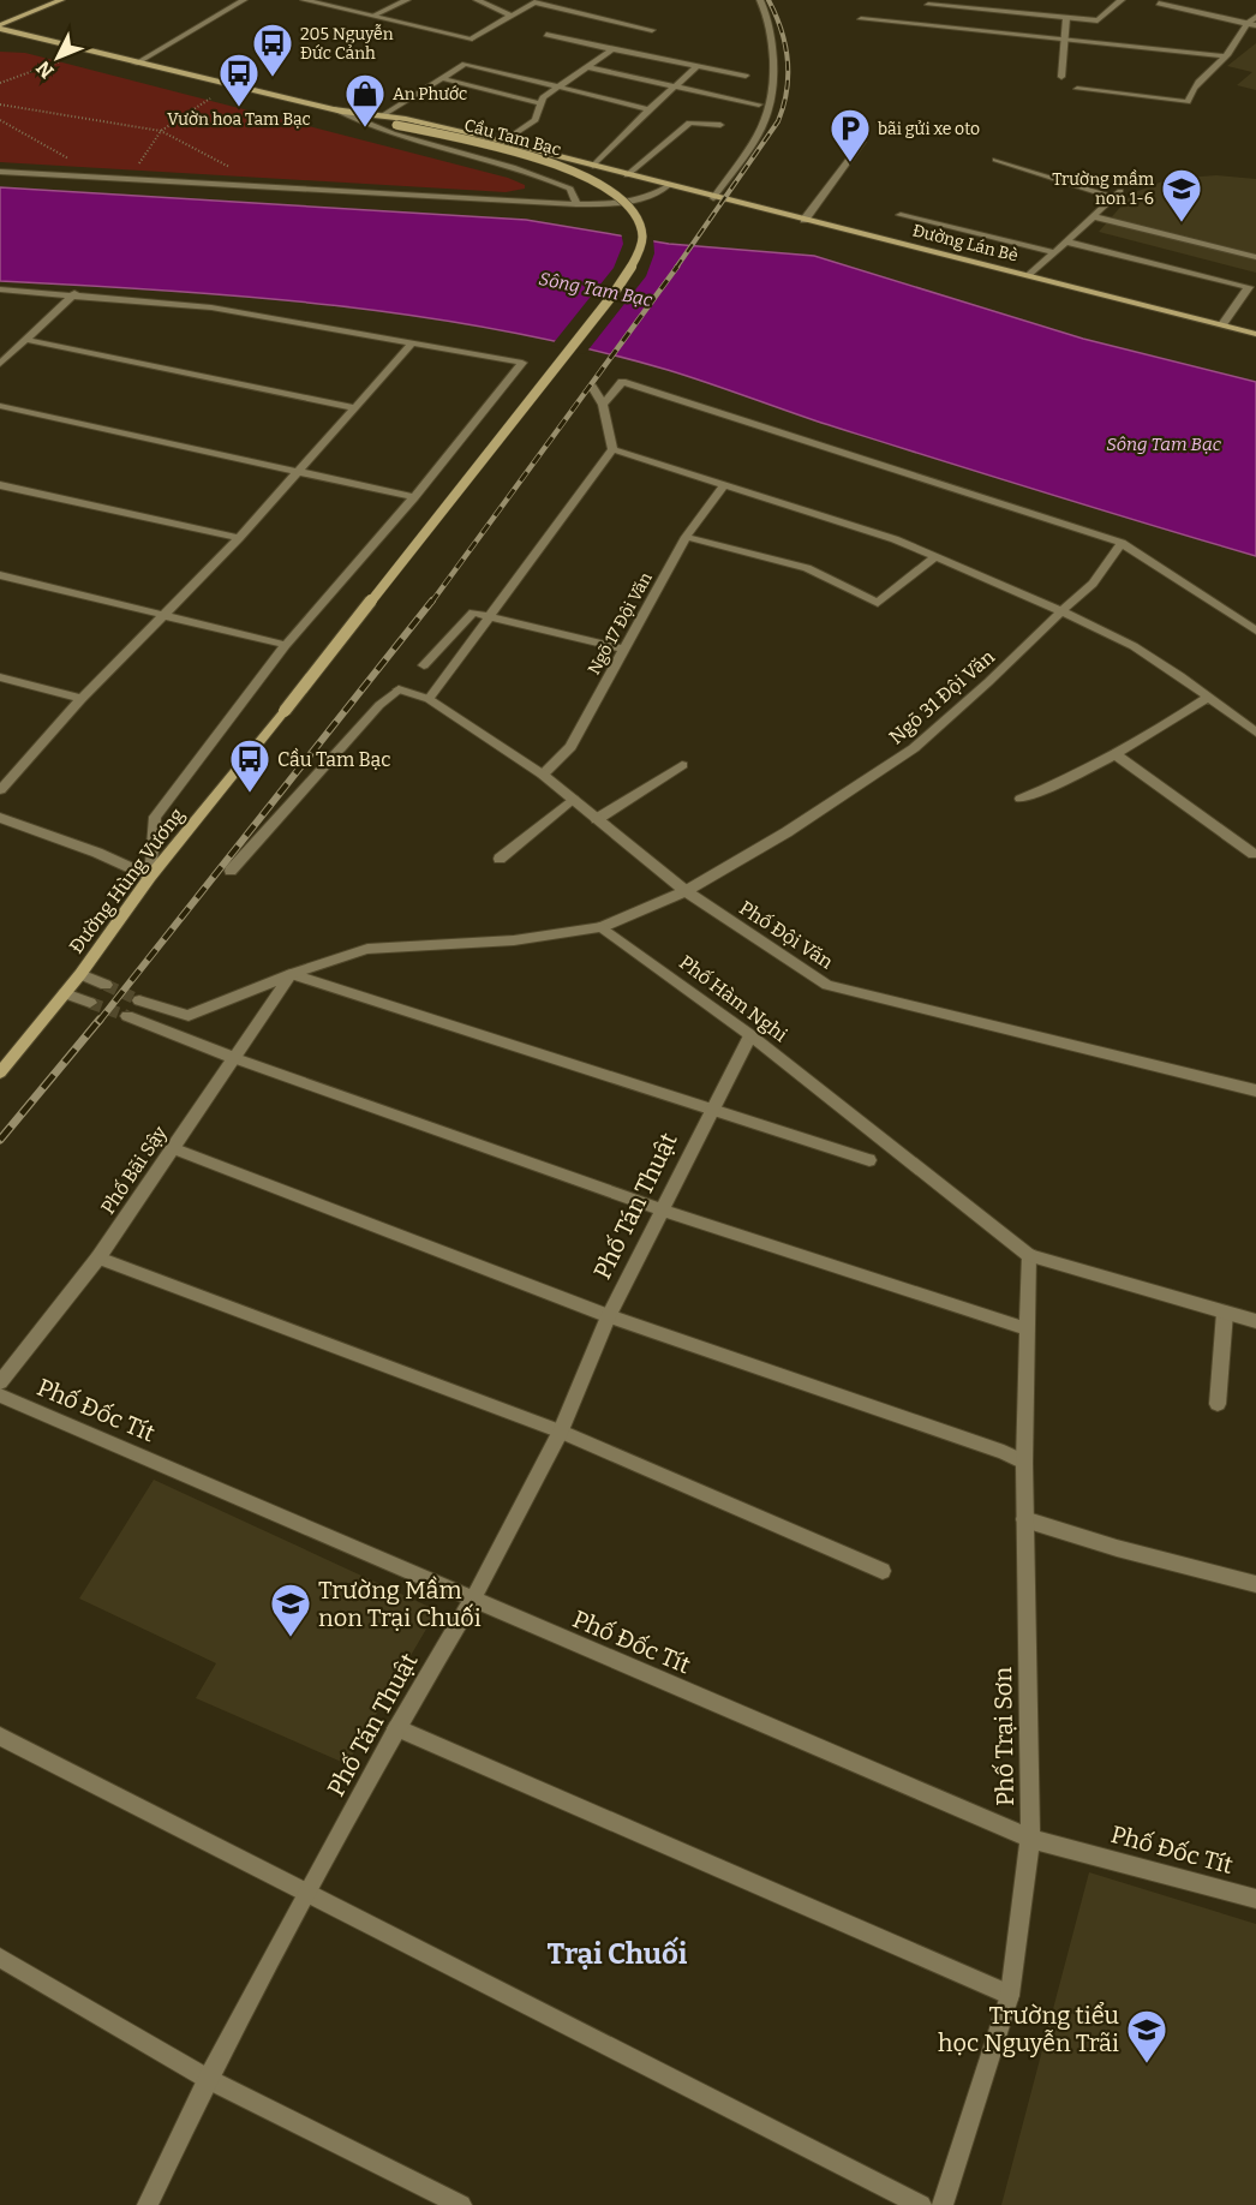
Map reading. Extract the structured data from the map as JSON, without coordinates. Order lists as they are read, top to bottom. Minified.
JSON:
{"streets":{"main road":["Cầu Tam Bạc","Đường Lán Bè","Đường Hùng Vương"],"street":["Ngõ 17 Đội Văn","Ngõ 31 Đội Văn","Phố Đội Văn","Phố Hàm Nghi","Phố Bãi Sậy","Phố Tán Thuật","Phố Đốc Tít","Phố Trại Sơn"]},"crossings":[["Cầu Tam Bạc","Đường Lán Bè"],["Cầu Tam Bạc","Đường Hùng Vương"],["Ngõ 17 Đội Văn","Phố Đội Văn"],["Ngõ 31 Đội Văn","Phố Đội Văn"],["Ngõ 31 Đội Văn","Phố Hàm Nghi"],["Phố Hàm Nghi","Phố Tán Thuật"],["Phố Hàm Nghi","Phố Trại Sơn"],["Phố Tán Thuật","Phố Đốc Tít"],["Phố Đốc Tít","Phố Trại Sơn"]],"districts":["Trại Chuối"],"water":["Sông Tam Bạc"],"places":{"bus stop":["205 Nguyễn Đức Cảnh","Vườn hoa Tam Bạc","Cầu Tam Bạc"],"shop":["An Phước"],"parking":["bãi gửi xe oto"],"school or university":["Trường mầm non 1-6","Trường Mầm non Trại Chuối","Trường tiểu học Nguyễn Trãi"]},"north":"bottom left"}
